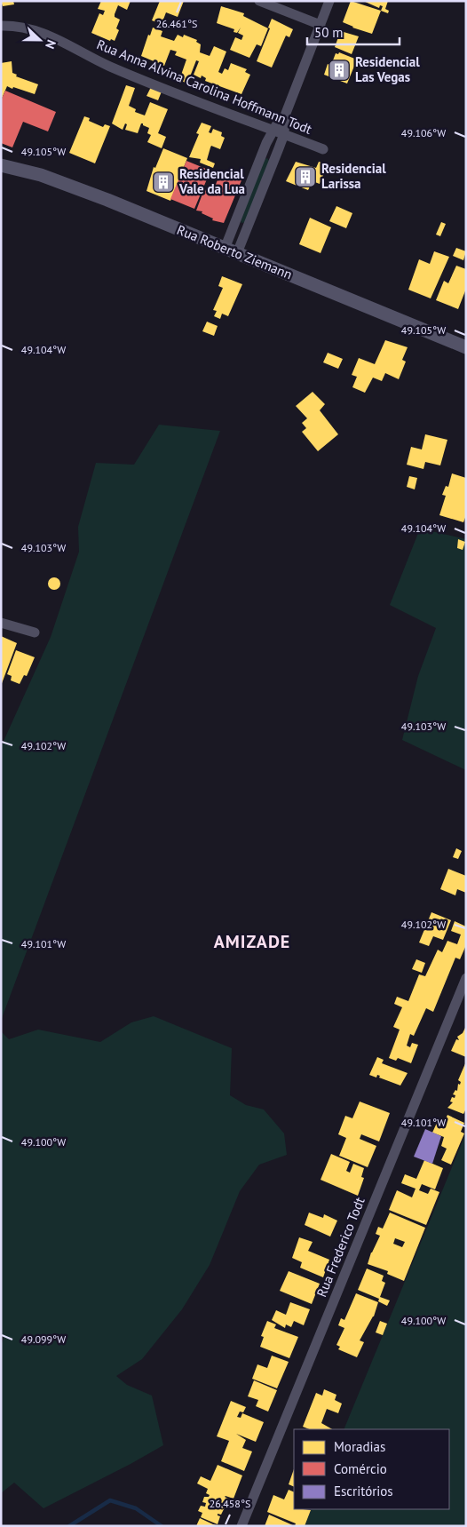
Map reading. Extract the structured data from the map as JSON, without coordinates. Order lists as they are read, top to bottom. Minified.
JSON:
{"streets":{"main road":["Rua Roberto Ziemann"],"street":["Rua Anna Alvina Carolina Hoffmann Todt","Rua Frederico Todt"]},"districts":["AMIZADE"],"places":{"building":["Residencial Las Vegas","Residencial Larissa","Residencial Vale da Lua"]},"legend":["Moradias","Comércio","Escritórios"],"scale_bar":"50 m","north":"right","coordinates":["26.461°S","49.106°W","49.105°W","49.104°W","49.103°W","49.102°W","49.101°W","49.100°W","49.099°W","26.458°S"]}
